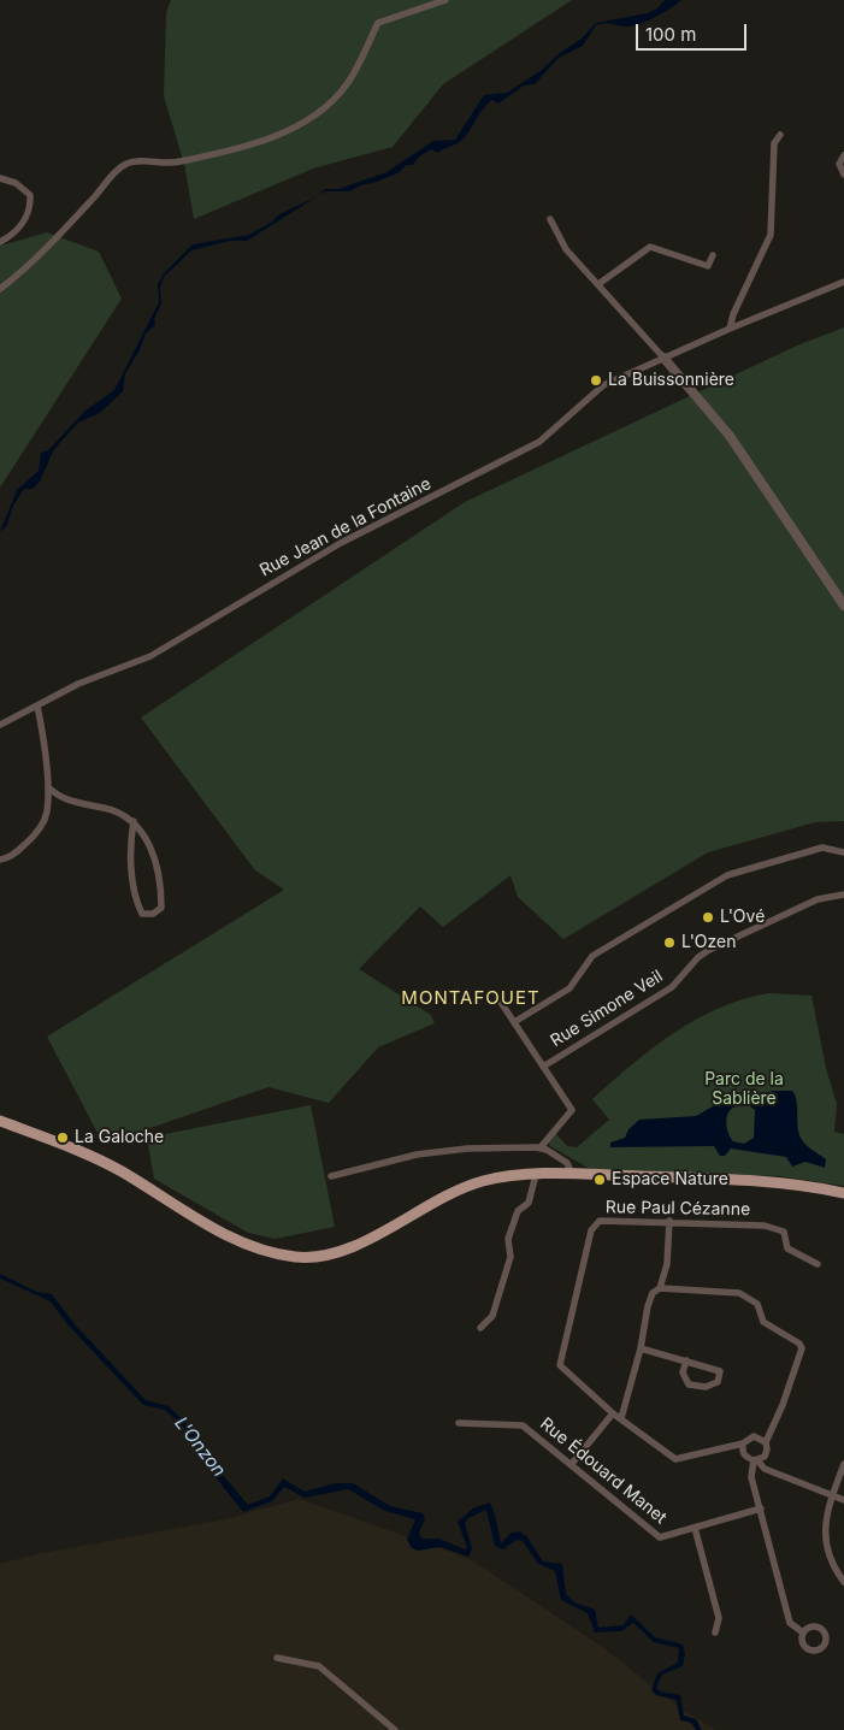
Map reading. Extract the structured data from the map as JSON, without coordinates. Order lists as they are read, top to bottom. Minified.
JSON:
{"streets":{"street":["Rue Jean de la Fontaine","Rue Simone Veil","Rue Paul Cézanne","Rue Édouard Manet"]},"districts":["MONTAFOUET"],"water":["L'Onzon"],"parks":["Parc de la Sablière"],"places":["La Buissonnière","L'Ové","L'Ozen","La Galoche","Espace Nature"],"scale_bar":"100 m"}
